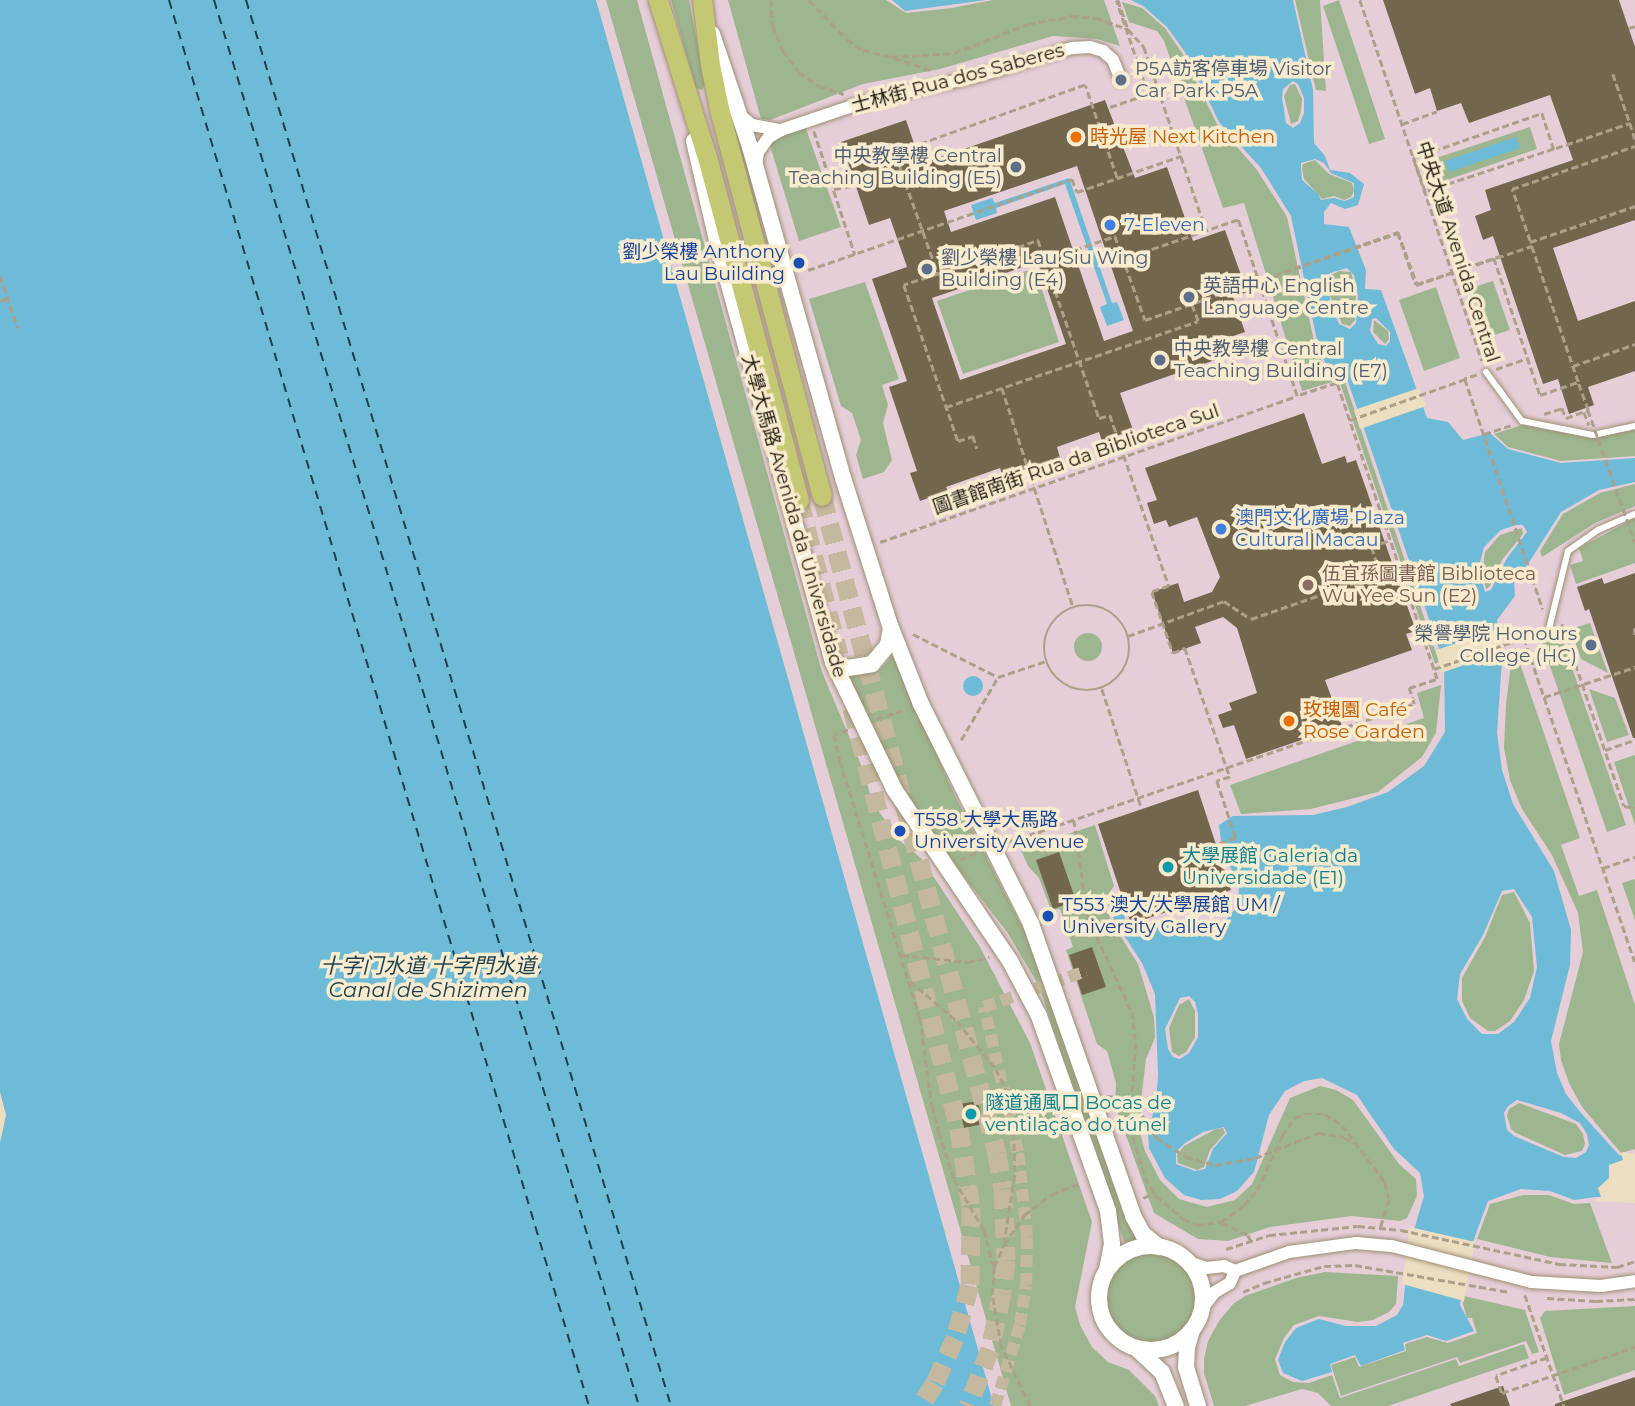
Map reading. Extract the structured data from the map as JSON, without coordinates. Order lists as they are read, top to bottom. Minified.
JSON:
{"streets":{"main road":["大學大馬路 Avenida da Universidade"],"street":["士林街 Rua dos Saberes"],"path":["中央大道 Avenida Central","圖書館南街 Rua da Biblioteca Sul"]},"water":["十字门水道 十字門水道 Canal de Shizimen"],"places":["P5A訪客停車場 Visitor Car Park P5A","時光屋 Next Kitchen","中央教學樓 Central Teaching Building (E5)","7-Eleven","劉少榮樓 Anthony Lau Building","劉少榮樓 Lau Siu Wing Building (E4)","英語中心 English Language Centre","中央教學樓 Central Teaching Building (E7)","澳門文化廣場 Plaza Cultural Macau","伍宜孫圖書館 Biblioteca Wu Yee Sun (E2)","榮譽學院 Honours College (HC)","玫瑰園 Café Rose Garden","T558 大學大馬路 University Avenue","大學展館 Galeria da Universidade (E1)","T553 澳大/大學展館 UM / University Gallery","隧道通風口 Bocas de ventilação do túnel"]}
